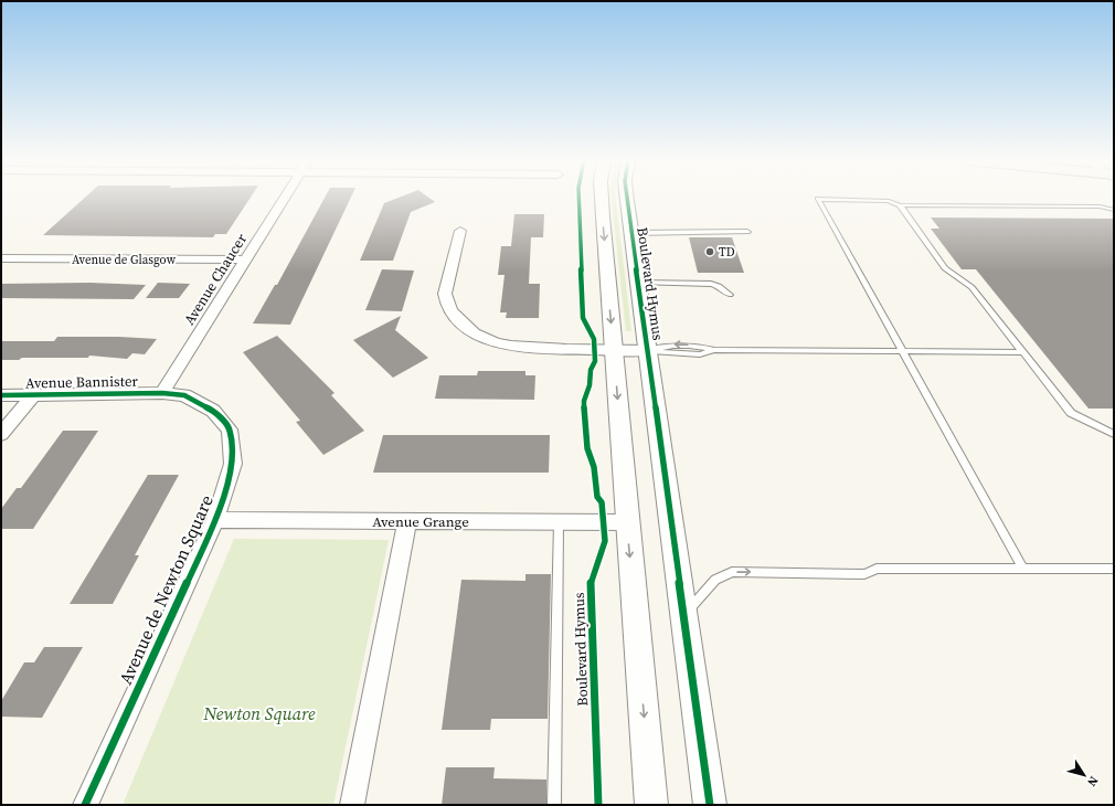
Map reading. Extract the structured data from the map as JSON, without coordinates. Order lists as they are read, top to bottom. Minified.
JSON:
{"streets":{"street":["Avenue de Glasgow","Avenue Chaucer","Boulevard Hymus","Avenue Bannister","Avenue Grange","Avenue de Newton Square"]},"crossings":[["Avenue de Glasgow","Avenue Chaucer"],["Avenue Chaucer","Avenue Bannister"],["Avenue Chaucer","Avenue de Newton Square"],["Avenue Bannister","Avenue de Newton Square"],["Avenue Grange","Avenue de Newton Square"]],"parks":["Newton Square"],"places":["TD"],"north":"bottom right"}
